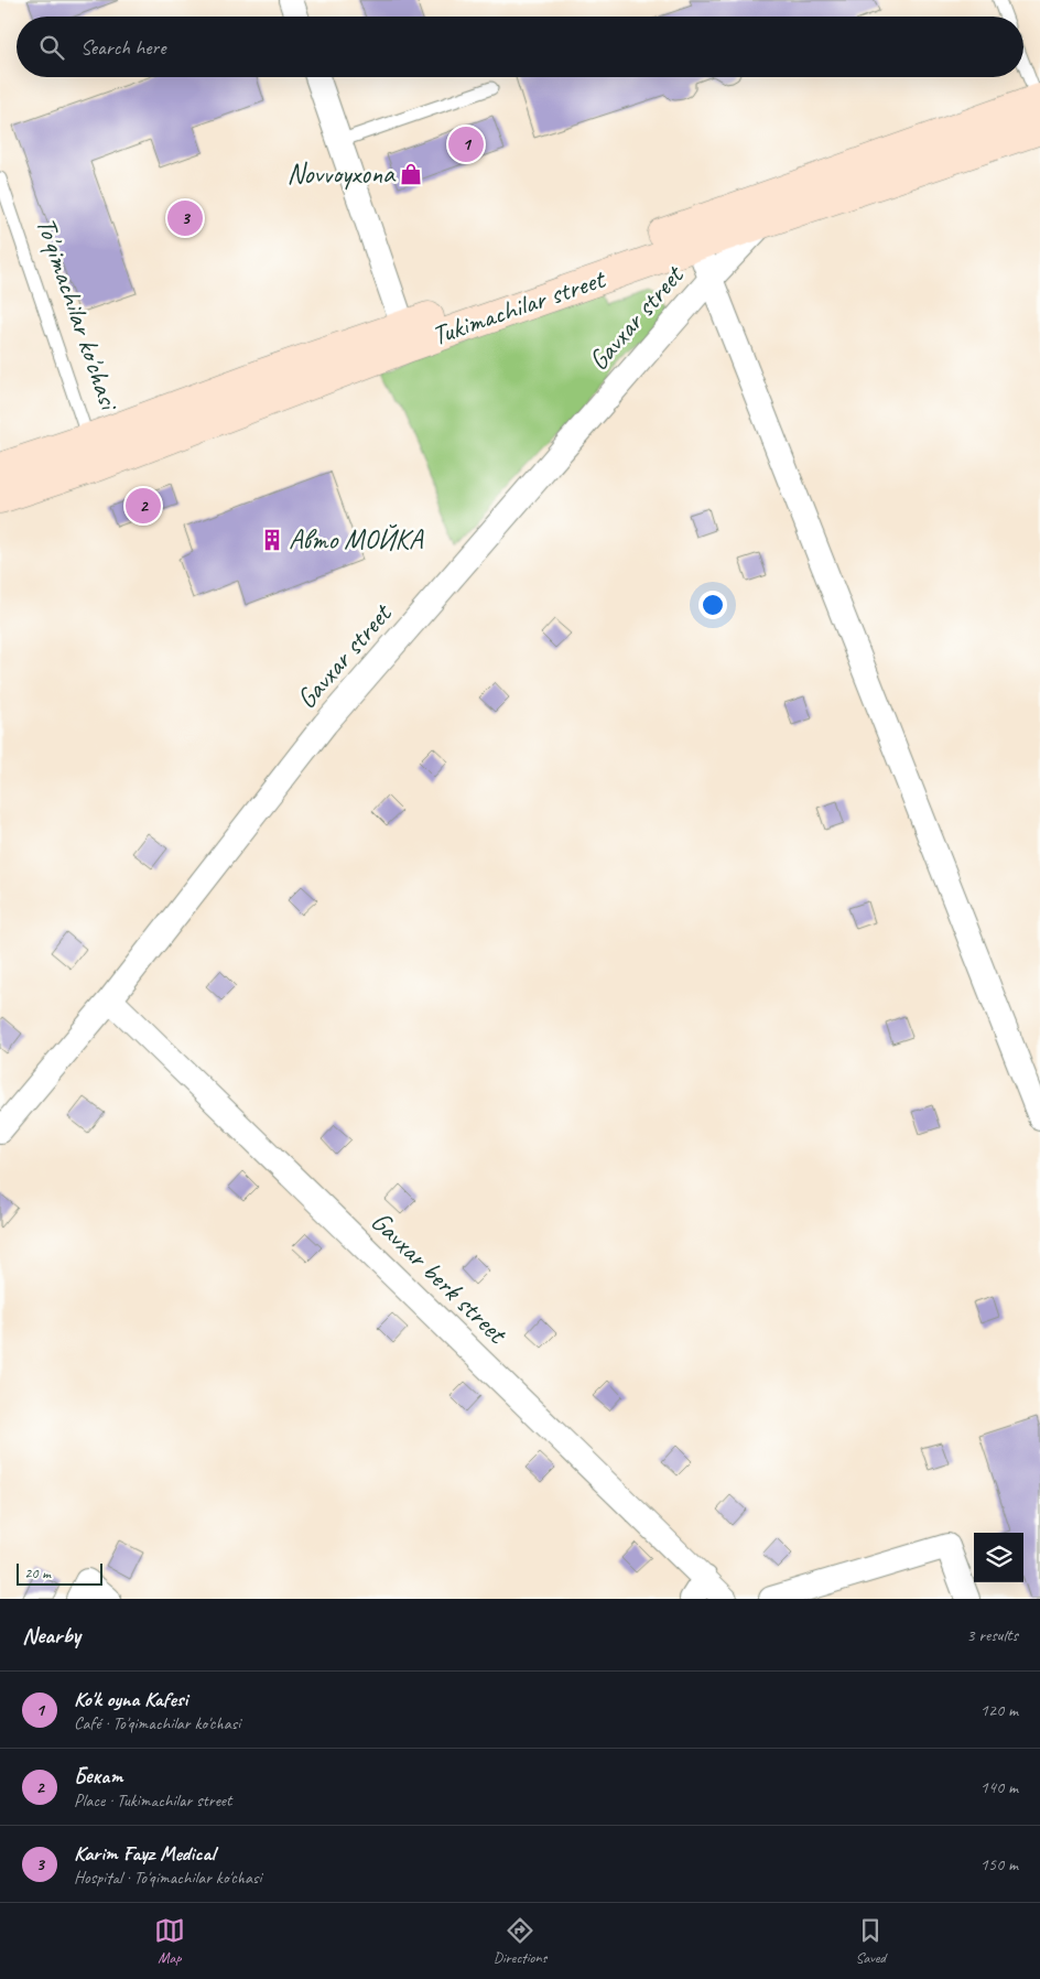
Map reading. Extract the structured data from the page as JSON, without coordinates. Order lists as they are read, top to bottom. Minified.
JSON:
{"streets":{"main road":["Tukimachilar street"],"street":["Gavxar street","Gavxar berk street"],"lane":["To'qimachilar ko'chasi"]},"crossings":[["Tukimachilar street","To'qimachilar ko'chasi"],["Tukimachilar street","Gavxar street"],["Gavxar street","Gavxar berk street"]],"places":{"shop":["Novvoyxona"],"building":["Авто МОЙКА"]},"scale_bar":"20 m","page":{"search":"Search here","pins":["1","3","2"],"scale":"20 m","heading":["Nearby","3 results"],"list":[{"mark":"1","name":"Ko'k oyna Kafesi","note":"Café · To'qimachilar ko'chasi","value":"120 m"},{"mark":"2","name":"Бекат","note":"Place · Tukimachilar street","value":"140 m"},{"mark":"3","name":"Karim Fayz Medical","note":"Hospital · To'qimachilar ko'chasi","value":"150 m"}],"nav":["Map","Directions","Saved"]}}
